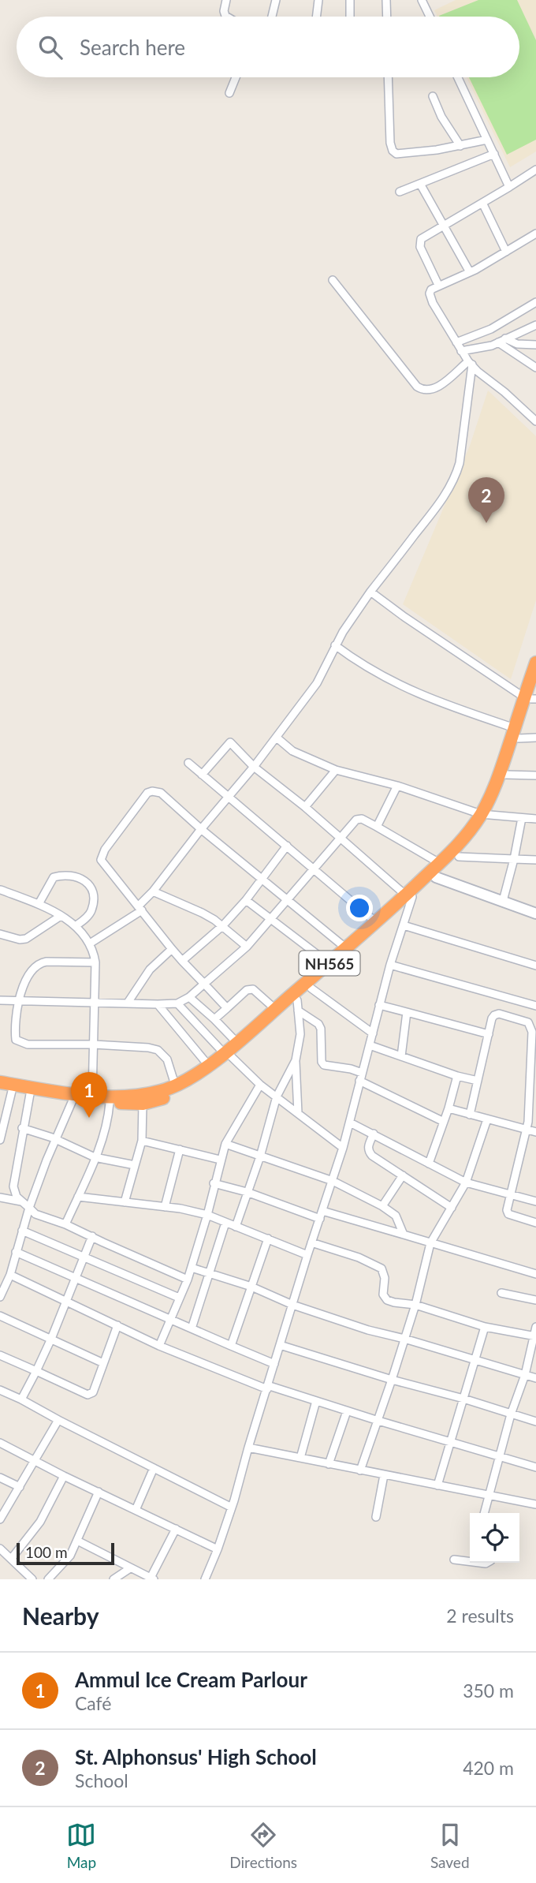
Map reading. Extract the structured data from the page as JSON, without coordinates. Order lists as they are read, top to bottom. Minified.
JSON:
{"streets":{"highway":["NH565"]},"scale_bar":"100 m","page":{"search":"Search here","pins":["2","1"],"scale":"100 m","heading":["Nearby","2 results"],"list":[{"mark":"1","name":"Ammul Ice Cream Parlour","note":"Café","value":"350 m"},{"mark":"2","name":"St. Alphonsus' High School","note":"School","value":"420 m"}],"nav":["Map","Directions","Saved"]}}
